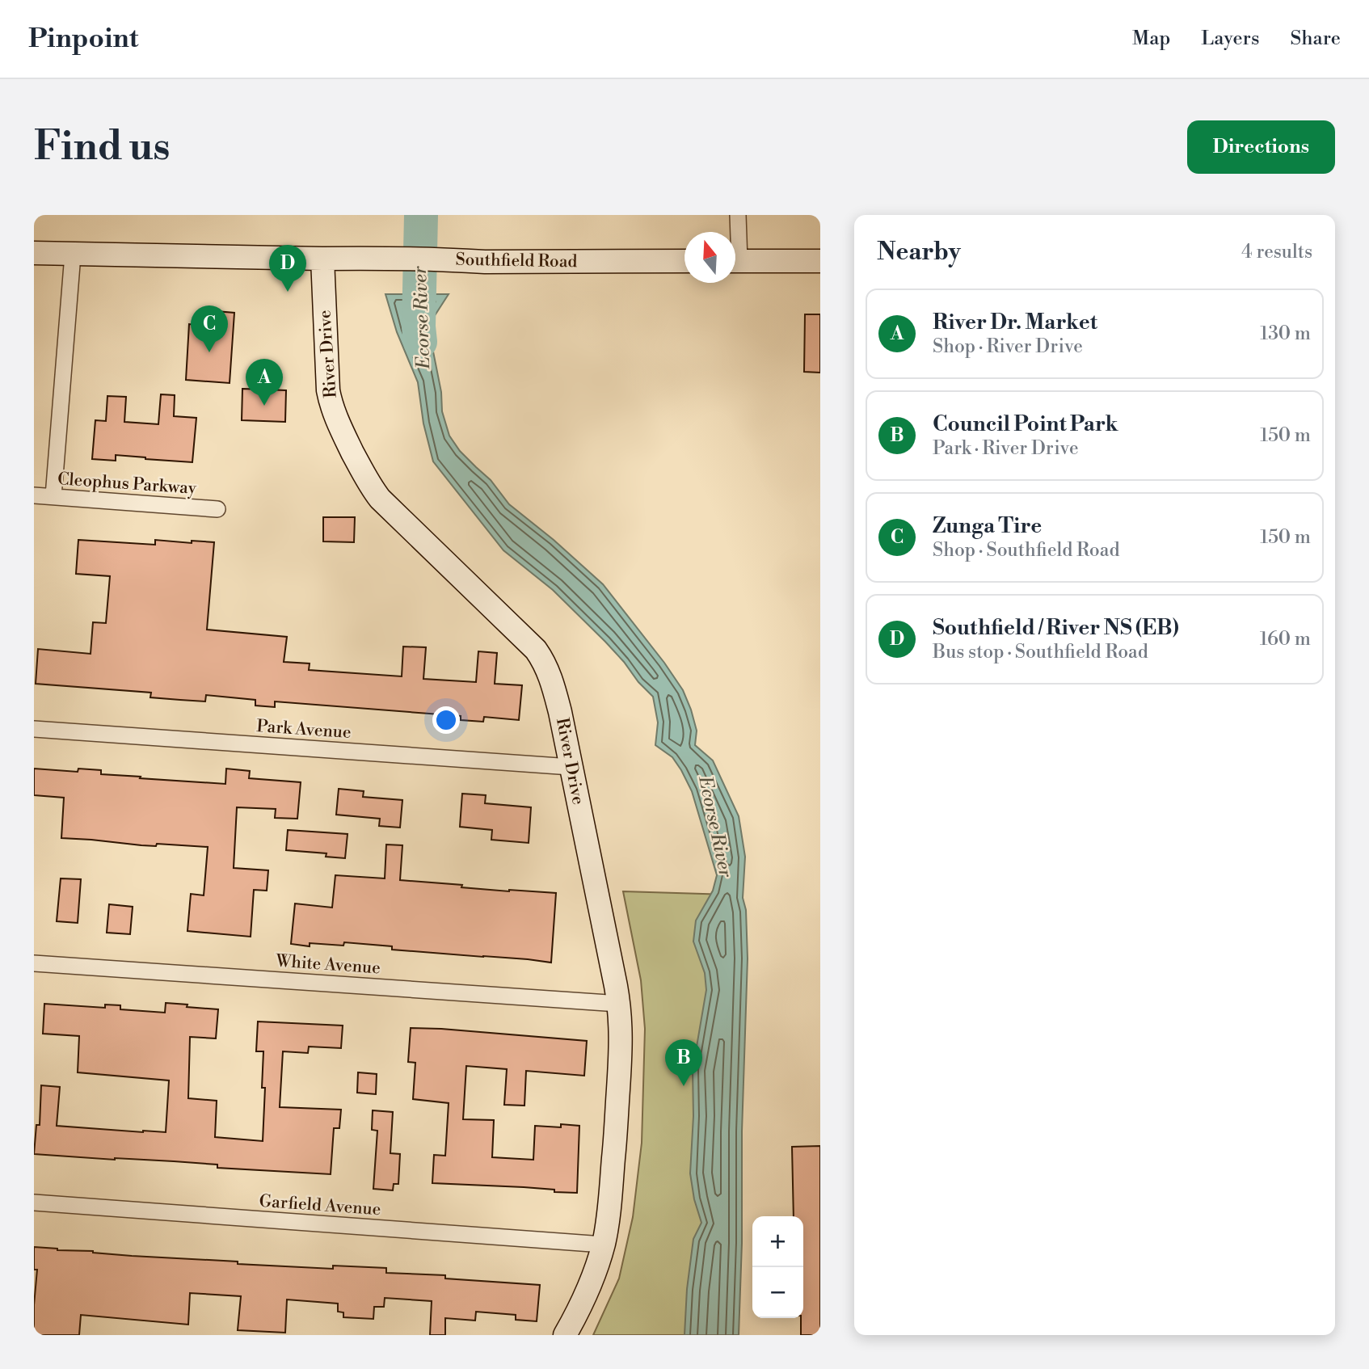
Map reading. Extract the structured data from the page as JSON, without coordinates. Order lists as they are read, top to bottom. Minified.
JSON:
{"streets":{"street":["Southfield Road","River Drive","Cleophus Parkway","Park Avenue","White Avenue","Garfield Avenue"]},"crossings":[["Southfield Road","River Drive"],["River Drive","Park Avenue"],["River Drive","White Avenue"],["River Drive","Garfield Avenue"]],"water":["Ecorse River"],"north":"top","page":{"header":"Pinpoint","nav":["Map","Layers","Share"],"buttons":"Directions","title":"Find us","heading":["Nearby","4 results"],"pins":["D","C","A","B"],"list":[{"mark":"A","name":"River Dr. Market","note":"Shop · River Drive","value":"130 m"},{"mark":"B","name":"Council Point Park","note":"Park · River Drive","value":"150 m"},{"mark":"C","name":"Zunga Tire","note":"Shop · Southfield Road","value":"150 m"},{"mark":"D","name":"Southfield / River NS (EB)","note":"Bus stop · Southfield Road","value":"160 m"}],"map_buttons":["+","−"]}}
